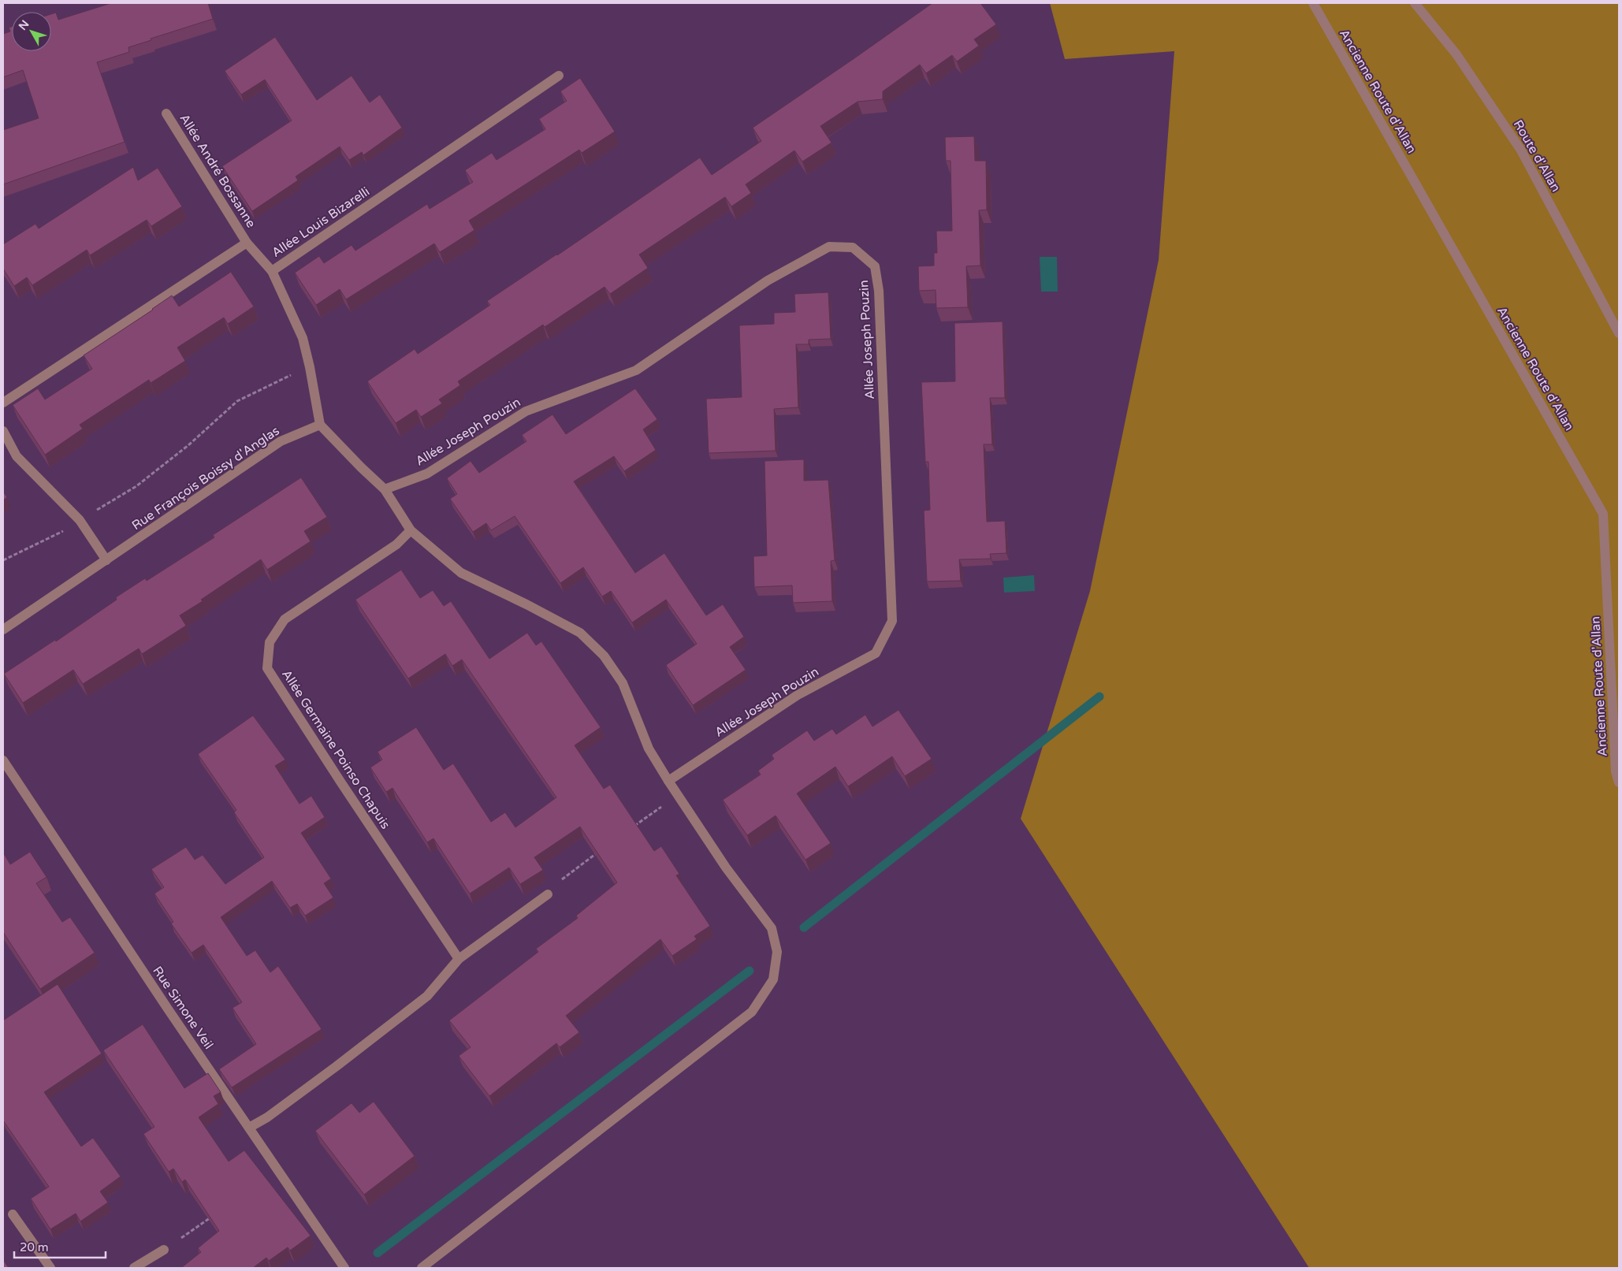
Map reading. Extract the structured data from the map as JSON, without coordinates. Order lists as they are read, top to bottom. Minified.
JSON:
{"streets":{"street":["Ancienne Route d'Allan","Route d'Allan","Allée André Bossanne","Allée Louis Bizarelli","Allée Joseph Pouzin","Rue François Boissy d'Anglas","Allée Germaine Poinso Chapuis","Rue Simone Veil"]},"crossings":[["Allée André Bossanne","Allée Louis Bizarelli"]],"scale_bar":"20 m","north":"top left"}
